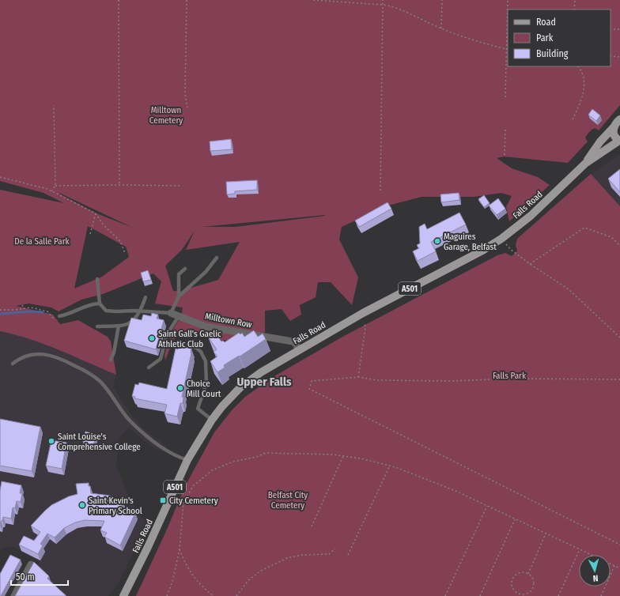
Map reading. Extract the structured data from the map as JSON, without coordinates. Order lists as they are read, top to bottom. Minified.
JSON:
{"streets":{"main road":["Falls Road","A501"],"street":["Milltown Row"]},"crossings":[["Falls Road","A501"],["Falls Road","Milltown Row"]],"districts":["Upper Falls"],"parks":["Milltown Cemetery","De la Salle Park","Falls Park","Belfast City Cemetery"],"places":{"other":["Maguires Garage, Belfast","Saint Gall's Gaelic Athletic Club","Choice Mill Court","Saint Louise's Comprehensive College","Saint Kevin's Primary School"],"transit":["City Cemetery"]},"legend":["Road","Park","Building"],"scale_bar":"50 m","north":"bottom"}
